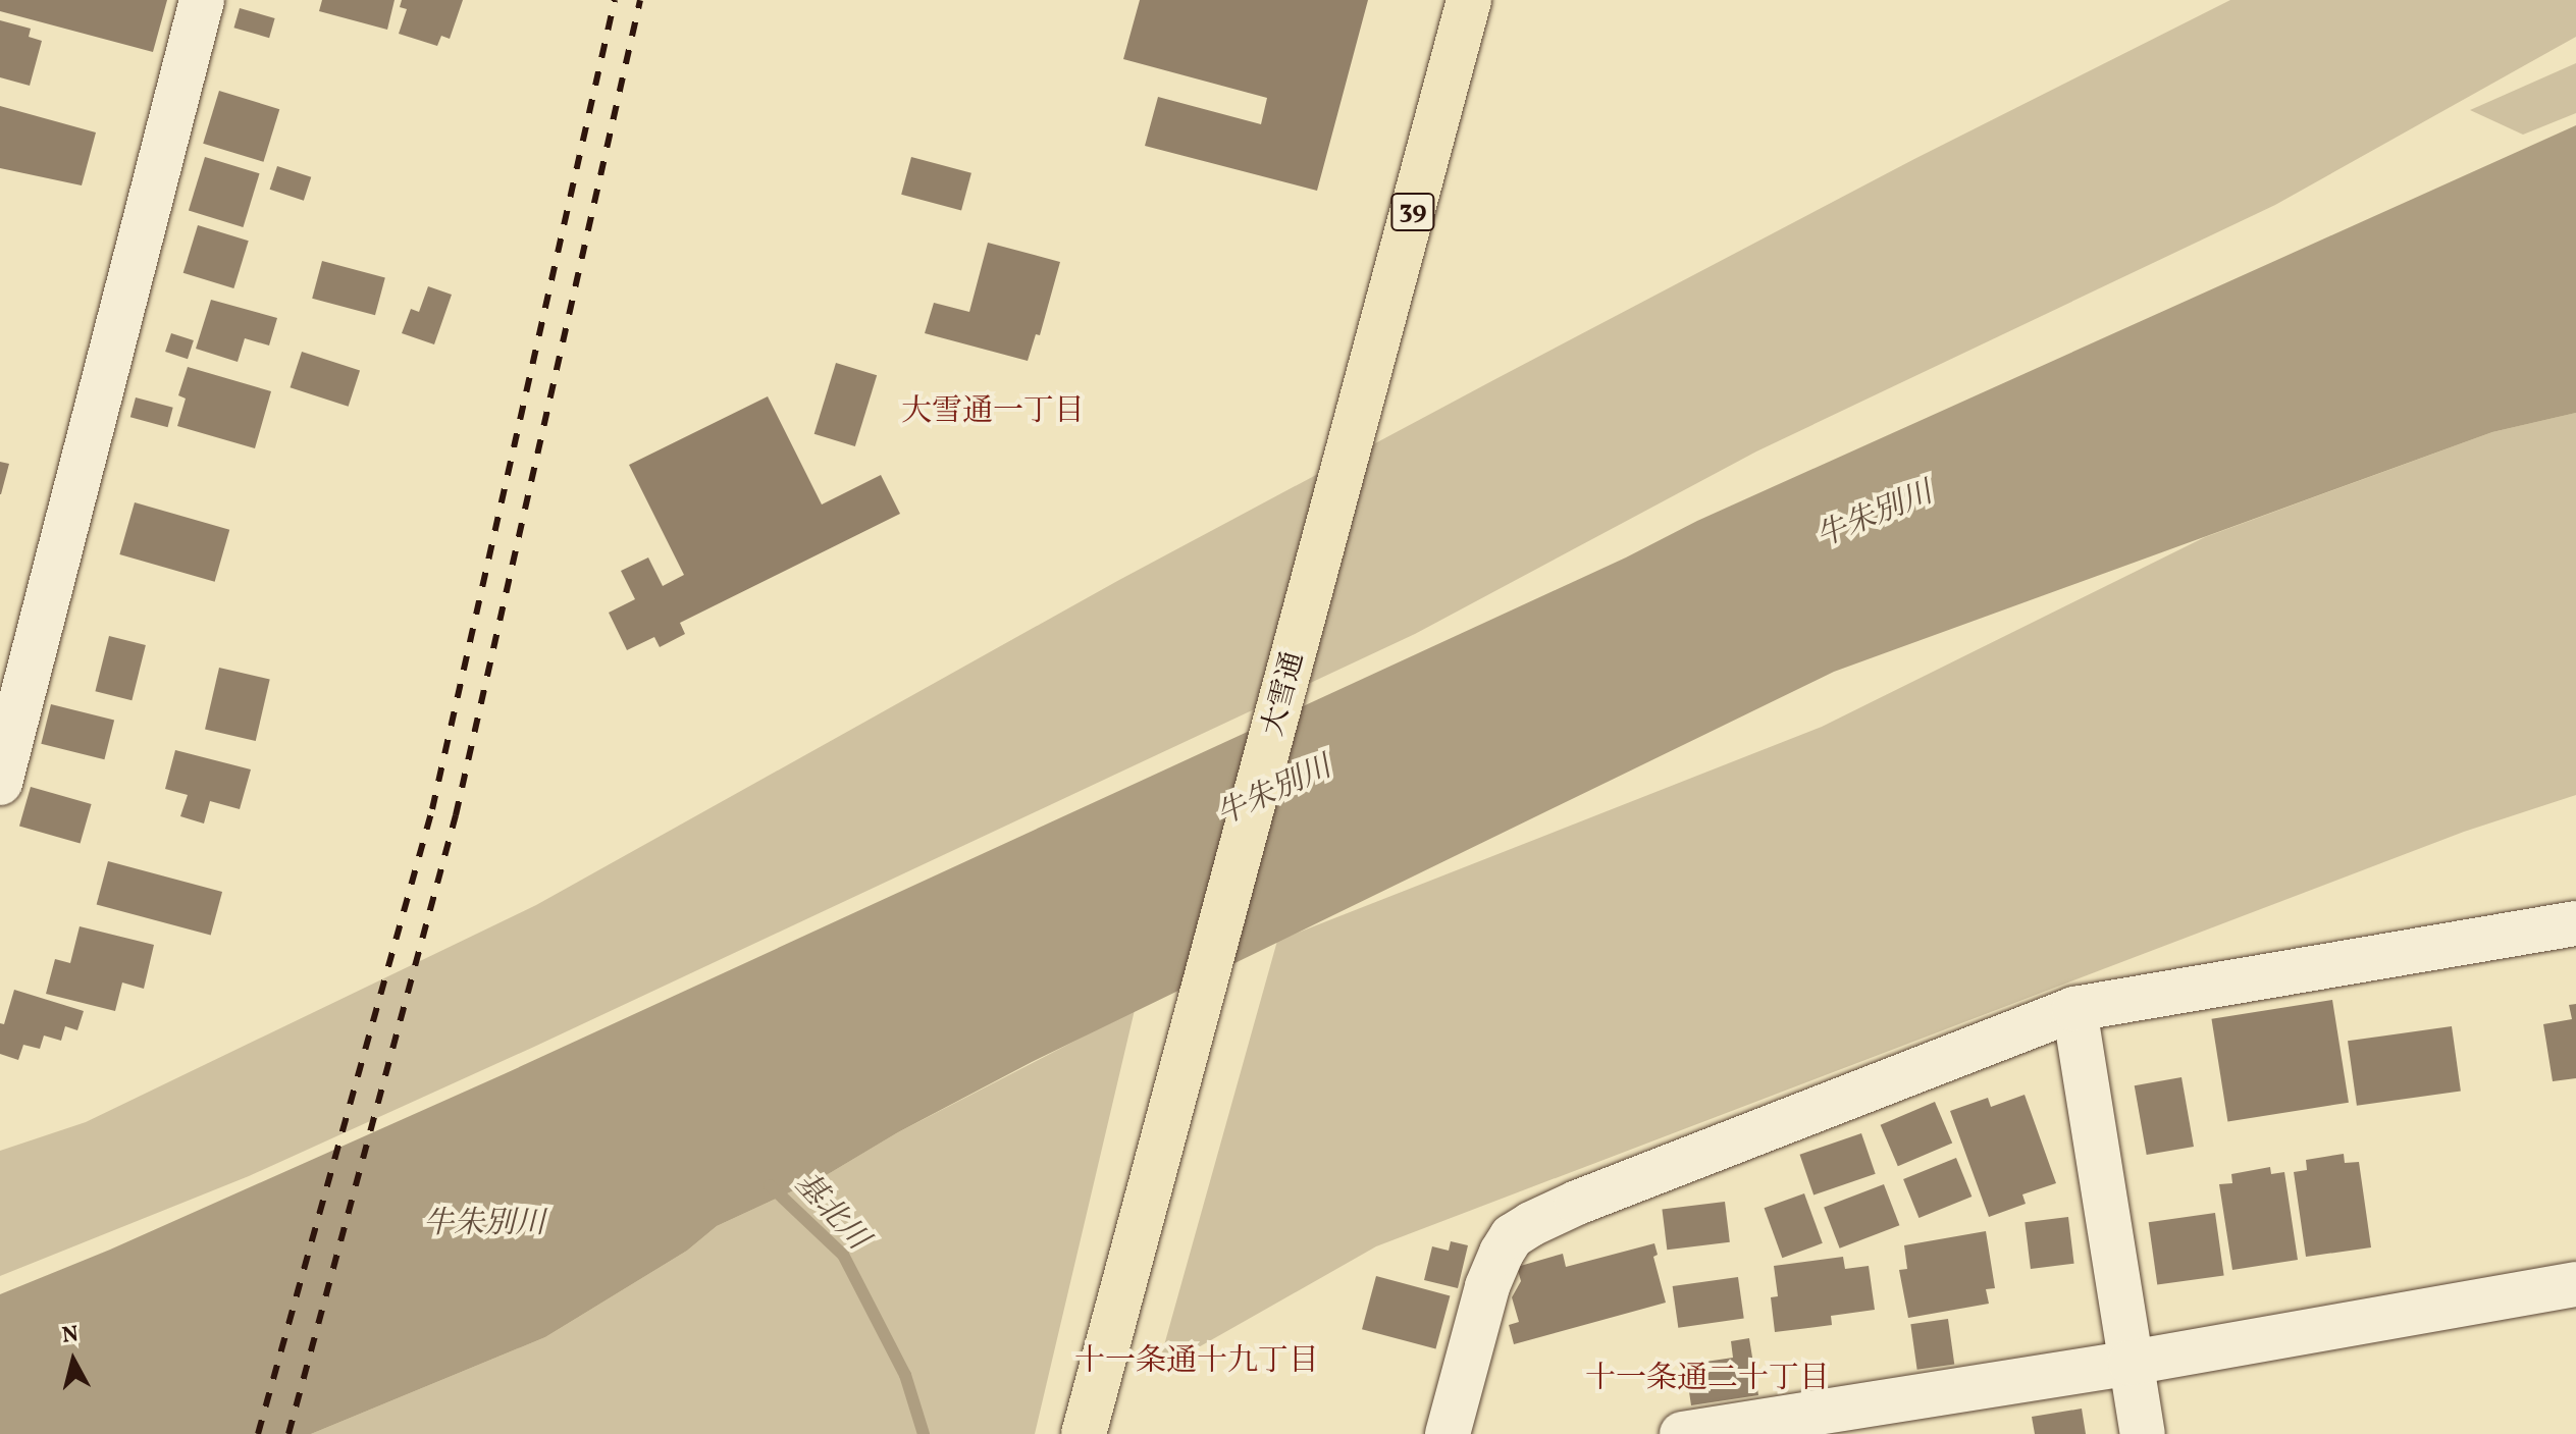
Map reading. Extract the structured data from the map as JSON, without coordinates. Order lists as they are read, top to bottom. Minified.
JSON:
{"streets":{"highway":["39","大雪通"]},"districts":["大雪通一丁目","十一条通十九丁目","十一条通二十丁目"],"water":["牛朱別川","基北川"],"north":"top"}
